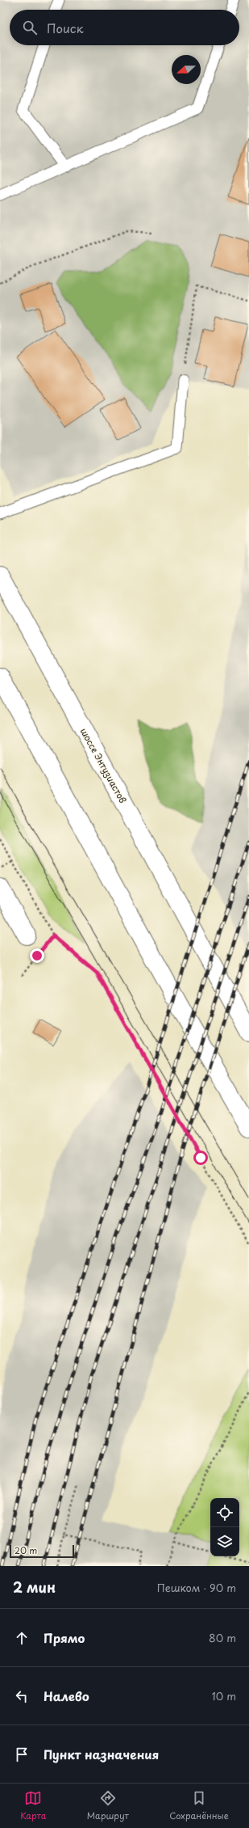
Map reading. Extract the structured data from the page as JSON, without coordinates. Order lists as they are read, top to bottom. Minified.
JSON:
{"streets":{"main road":["шоссе Энтузиастов"]},"scale_bar":"20 m","north":"left","page":{"search":"Поиск","scale":"20 m","heading":["2 мин","Пешком · 90 m"],"list":[["Прямо","80 m"],["Налево","10 m"],"Пункт назначения"],"nav":["Карта","Маршрут","Сохранённые"]}}
